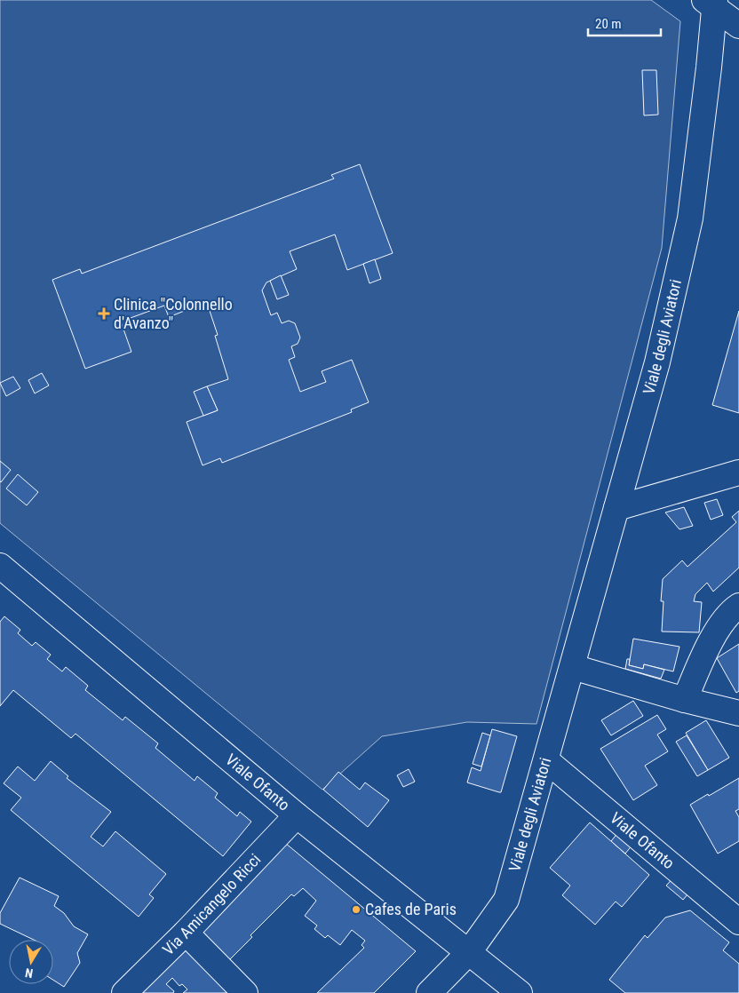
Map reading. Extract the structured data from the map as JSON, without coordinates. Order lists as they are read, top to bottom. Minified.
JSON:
{"streets":{"main road":["Viale degli Aviatori","Viale Ofanto","Via Amicangelo Ricci"]},"crossings":[["Viale degli Aviatori","Viale Ofanto"],["Viale Ofanto","Via Amicangelo Ricci"]],"places":{"health":["Clinica \"Colonnello d'Avanzo\""],"other":["Cafes de Paris"]},"scale_bar":"20 m","north":"bottom"}
